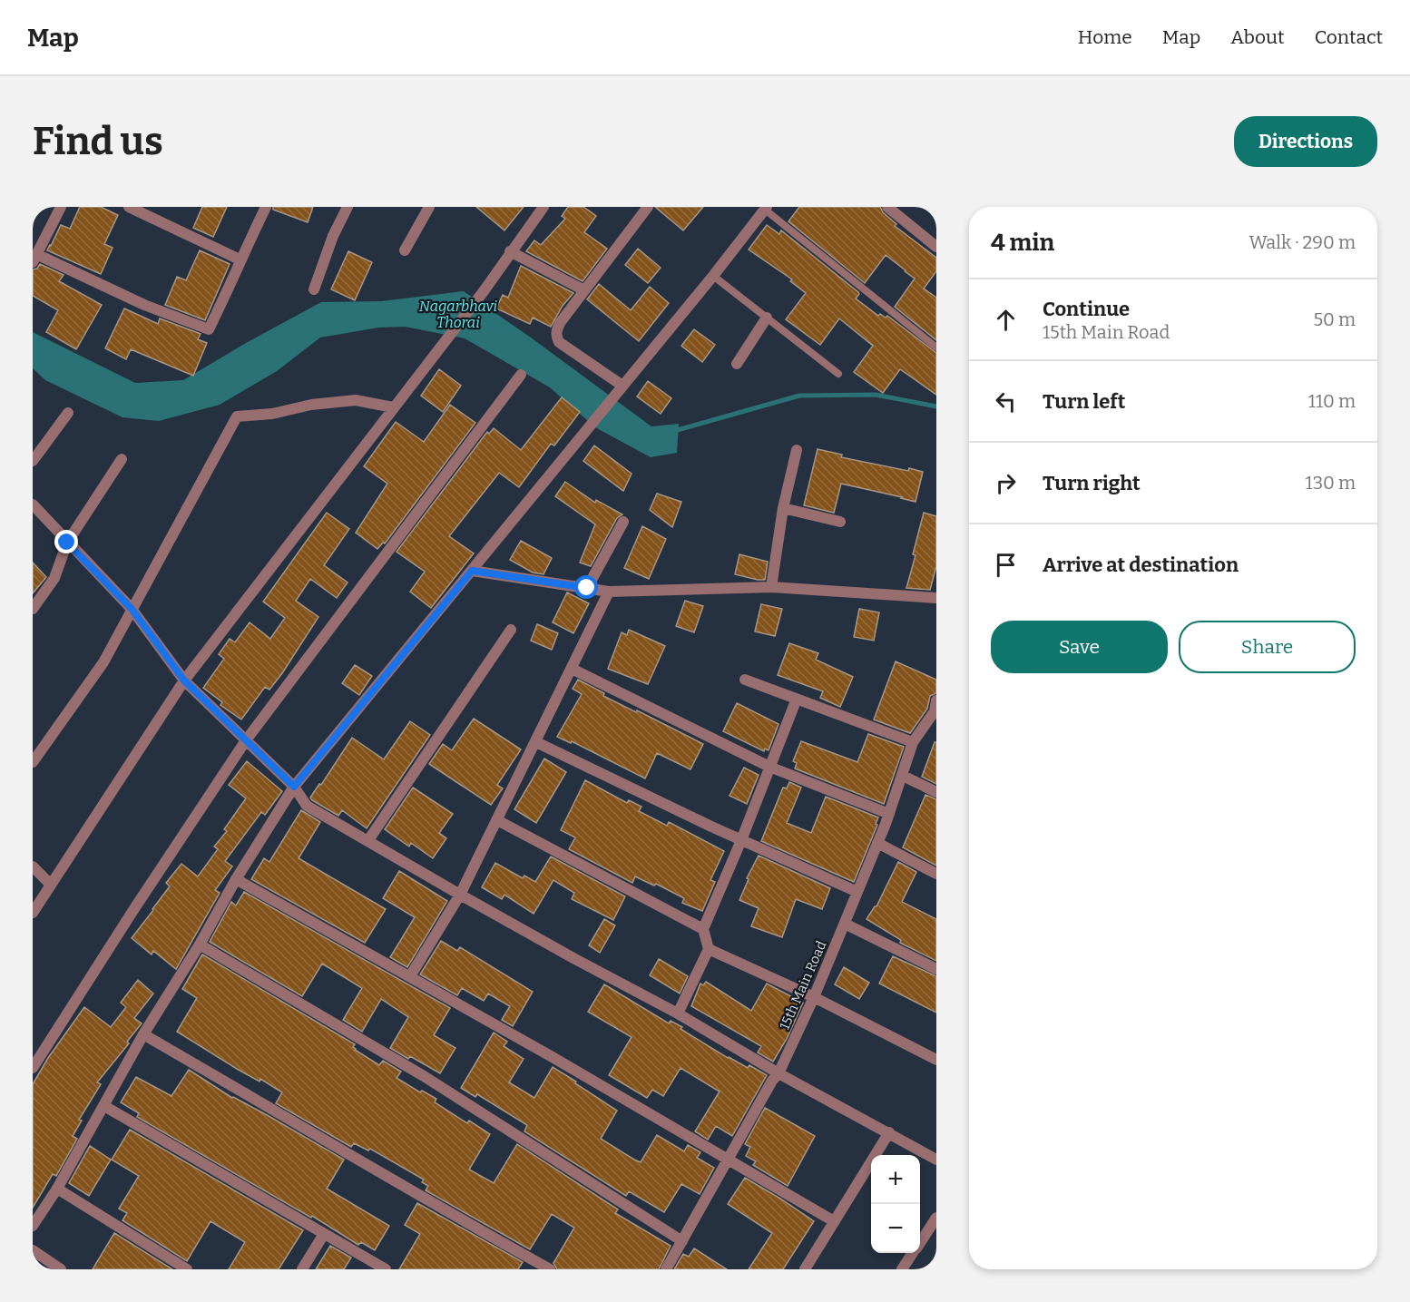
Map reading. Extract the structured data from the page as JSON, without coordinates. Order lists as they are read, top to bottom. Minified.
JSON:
{"streets":{"street":["15th Main Road"]},"water":["Nagarbhavi Thorai"],"page":{"header":"Map","nav":["Home","Map","About","Contact"],"buttons":["Directions",["Save","Share"]],"title":"Find us","heading":["4 min","Walk · 290 m"],"list":[["Continue","15th Main Road","50 m"],["Turn left","110 m"],["Turn right","130 m"],"Arrive at destination"],"map_buttons":["+","−"]}}
